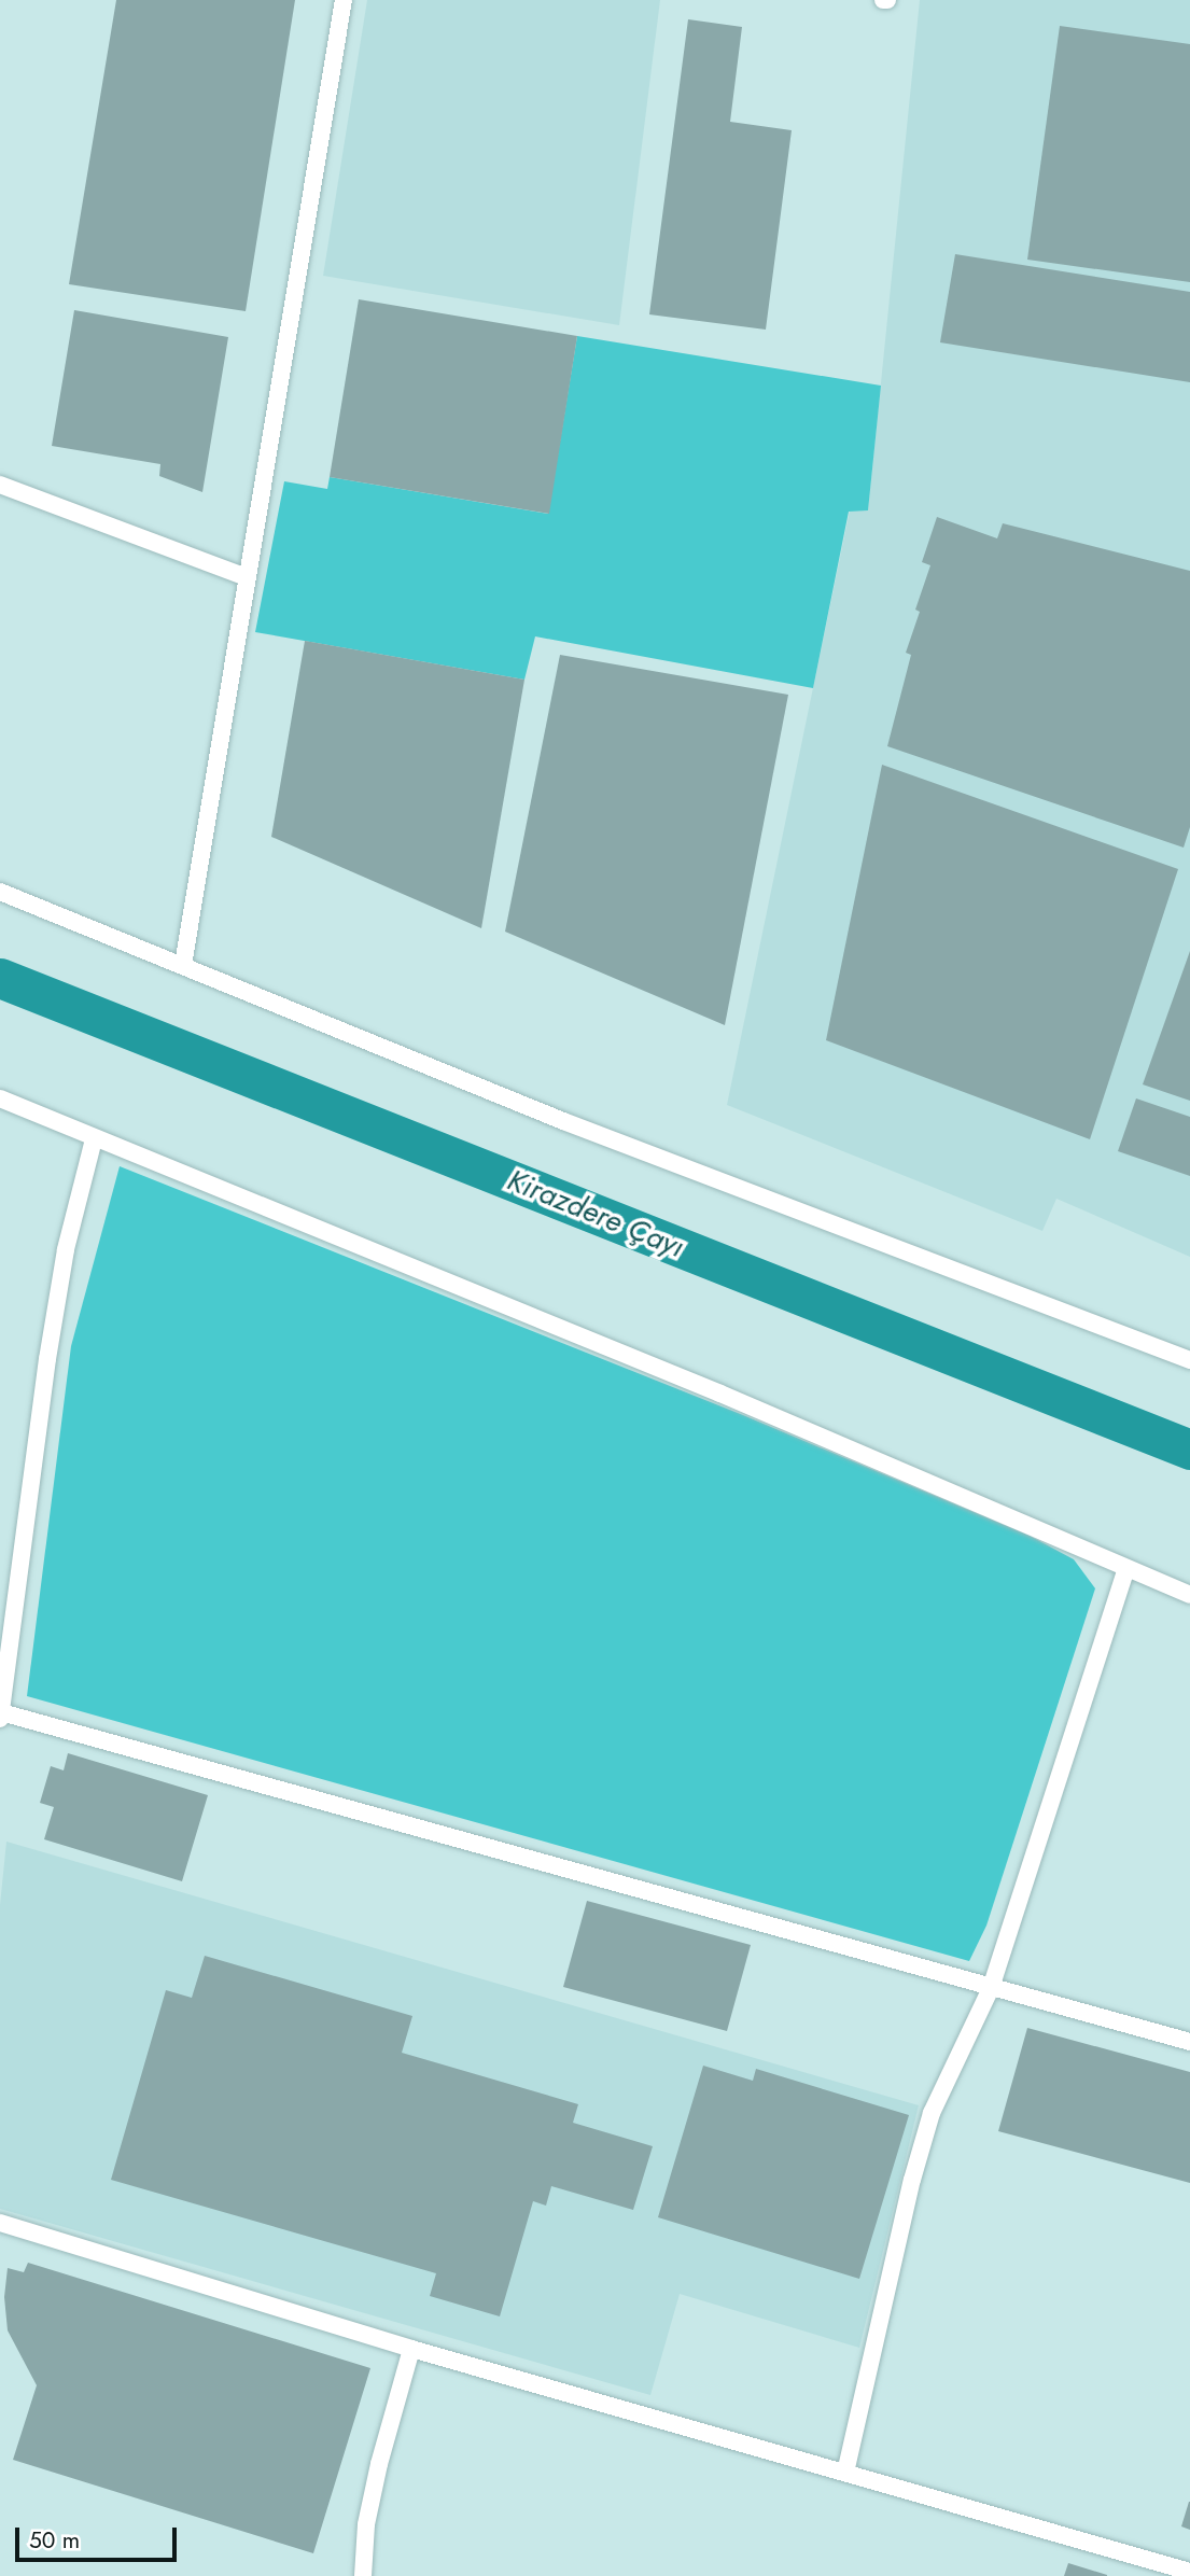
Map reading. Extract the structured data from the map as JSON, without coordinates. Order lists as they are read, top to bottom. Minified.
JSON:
{"water":["Kirazdere Çayı"],"scale_bar":"50 m"}
